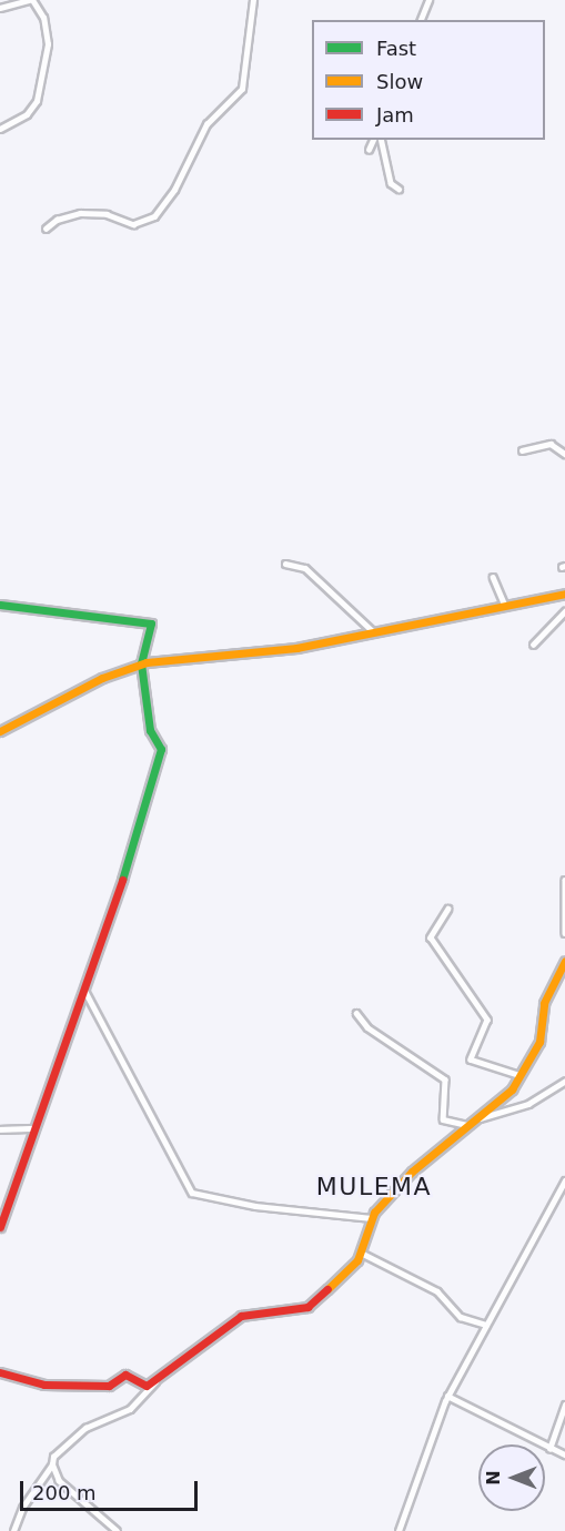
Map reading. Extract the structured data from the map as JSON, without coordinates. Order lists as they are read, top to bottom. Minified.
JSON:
{"districts":["MULEMA"],"legend":["Fast","Slow","Jam"],"scale_bar":"200 m","north":"left"}
